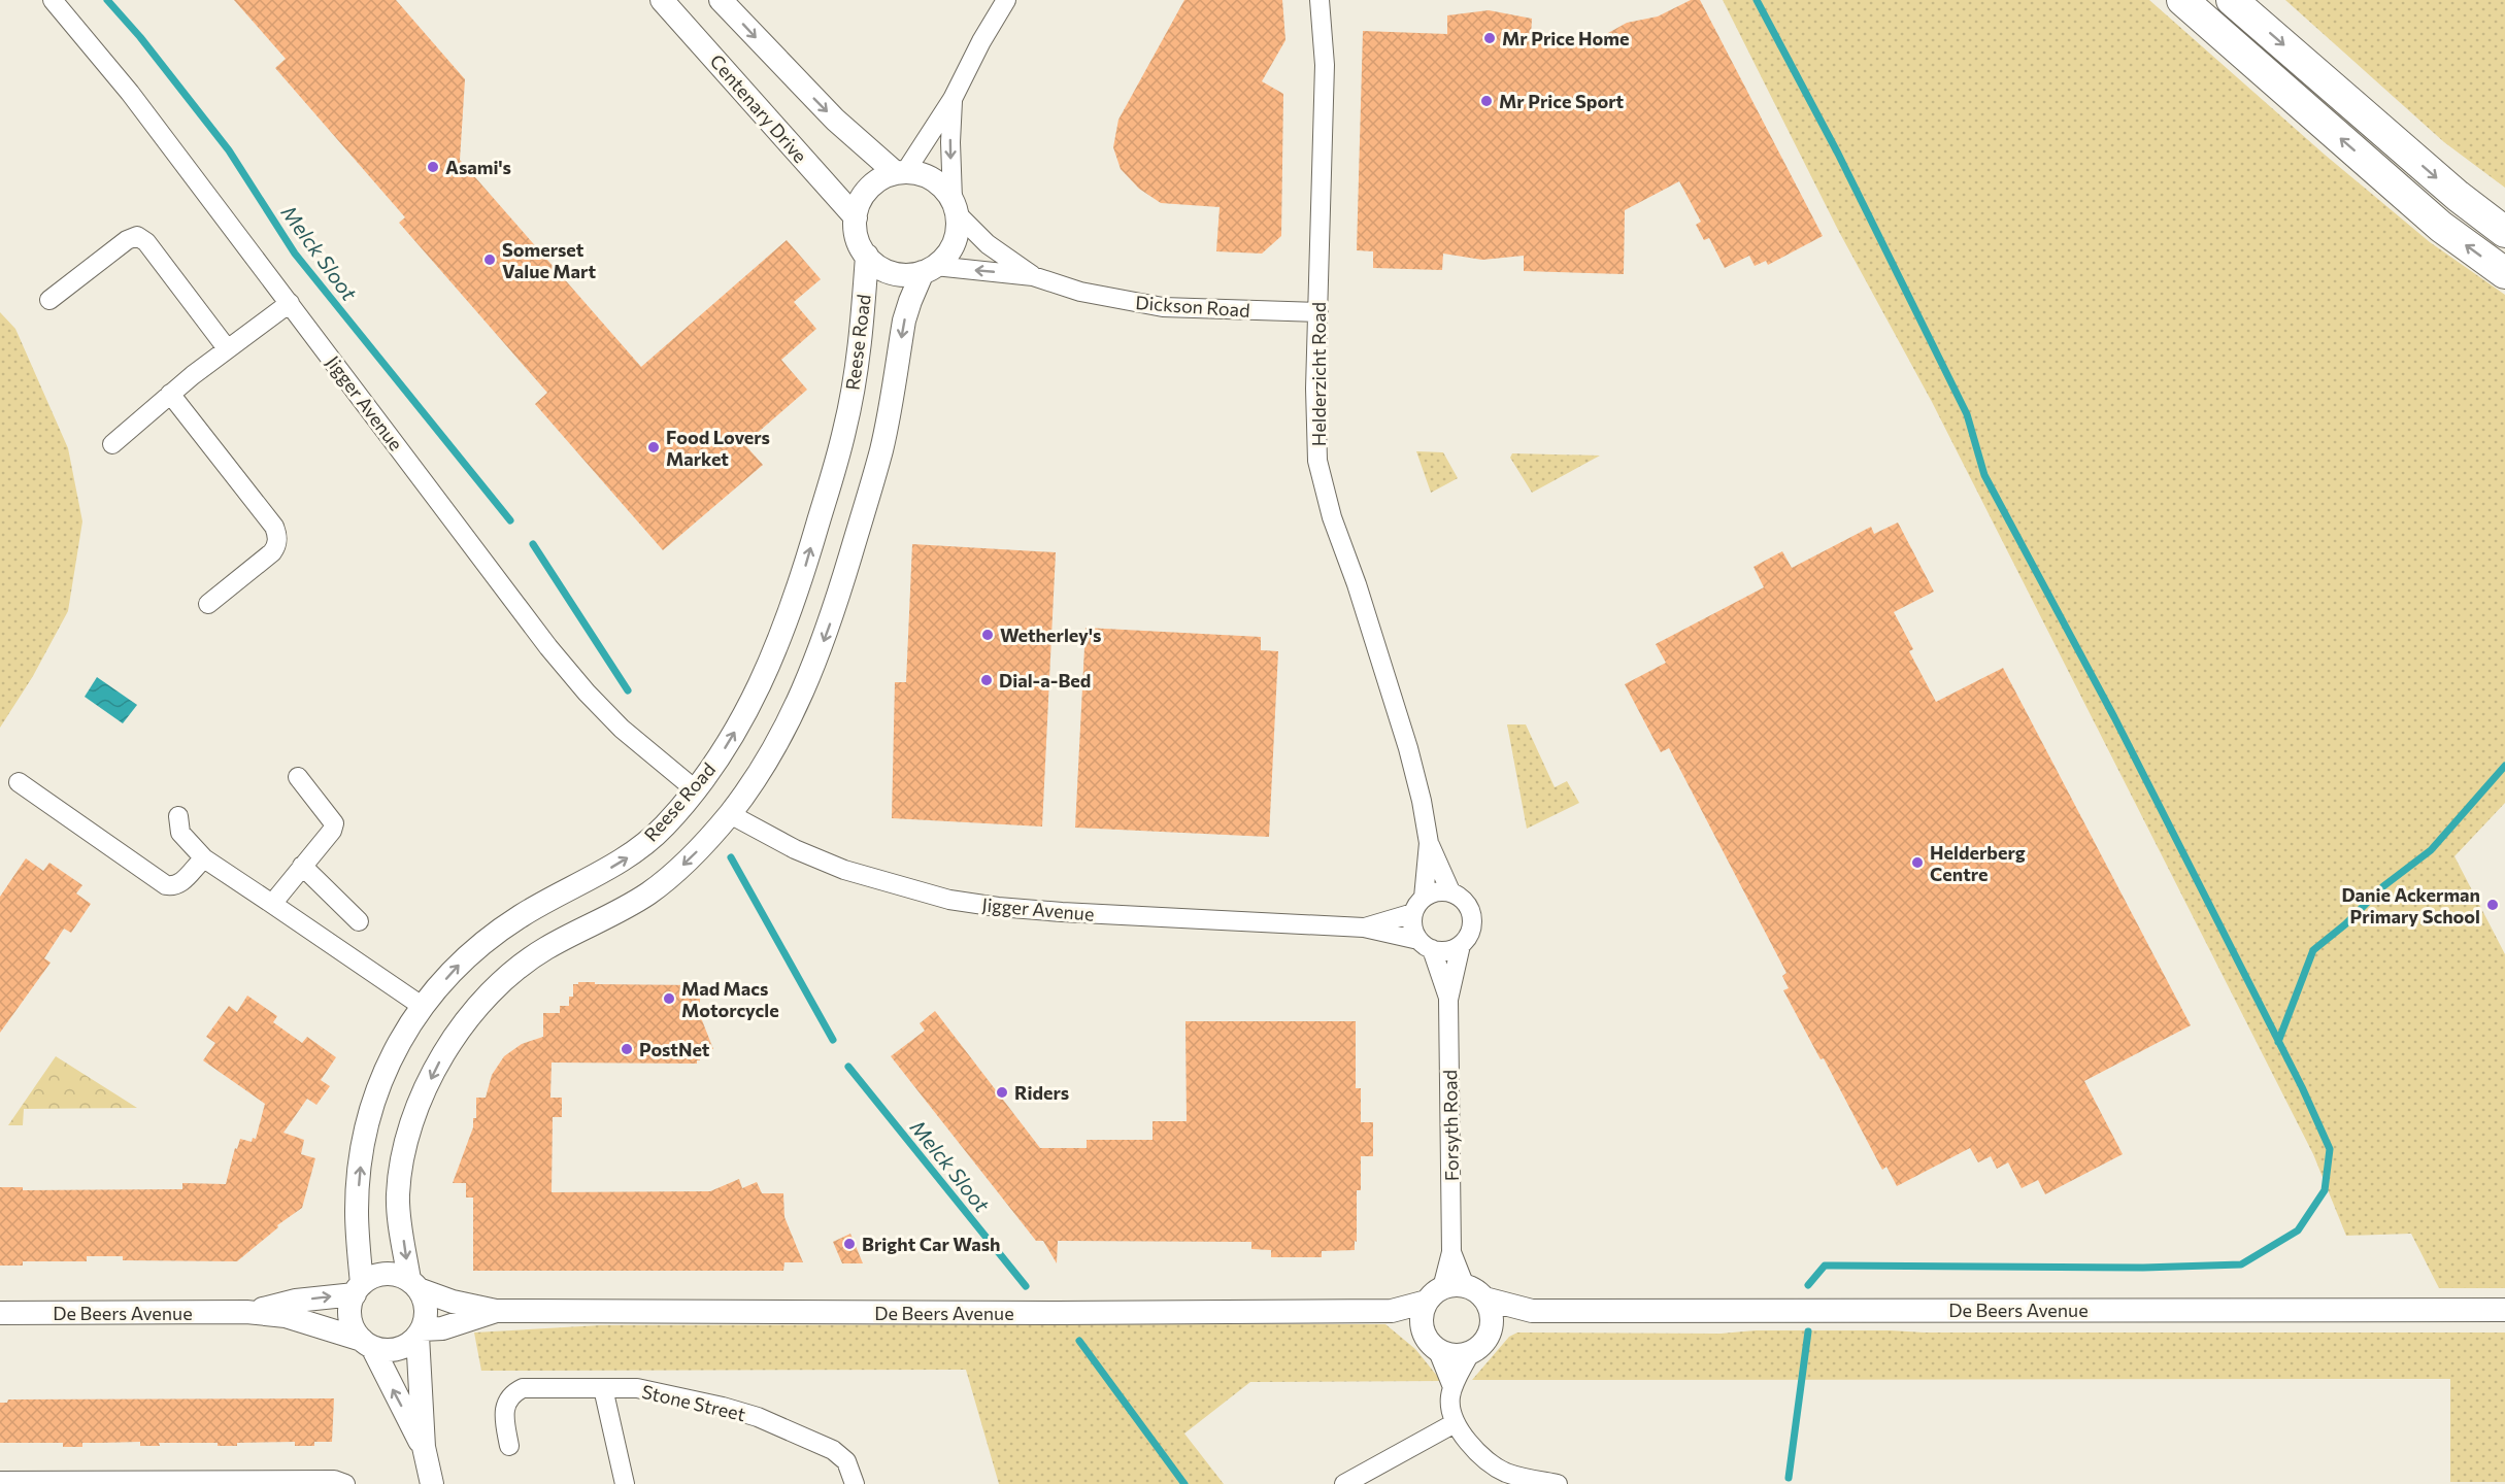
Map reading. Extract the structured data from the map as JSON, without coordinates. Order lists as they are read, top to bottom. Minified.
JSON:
{"streets":{"street":["Centenary Drive","Dickson Road","Reese Road","Helderzicht Road","Jigger Avenue","Forsyth Road","De Beers Avenue","Stone Street"]},"crossings":[["Centenary Drive","Dickson Road"],["Centenary Drive","Reese Road"],["Dickson Road","Reese Road"],["Dickson Road","Helderzicht Road"],["Reese Road","Jigger Avenue"],["Reese Road","De Beers Avenue"],["Helderzicht Road","Jigger Avenue"],["Helderzicht Road","Forsyth Road"],["Jigger Avenue","Forsyth Road"],["Forsyth Road","De Beers Avenue"]],"water":["Melck Sloot"],"places":["Mr Price Home","Mr Price Sport","Asami's","Somerset Value Mart","Food Lovers Market","Wetherley's","Dial-a-Bed","Helderberg Centre","Danie Ackerman Primary School","Mad Macs Motorcycle","PostNet","Riders","Bright Car Wash"]}
